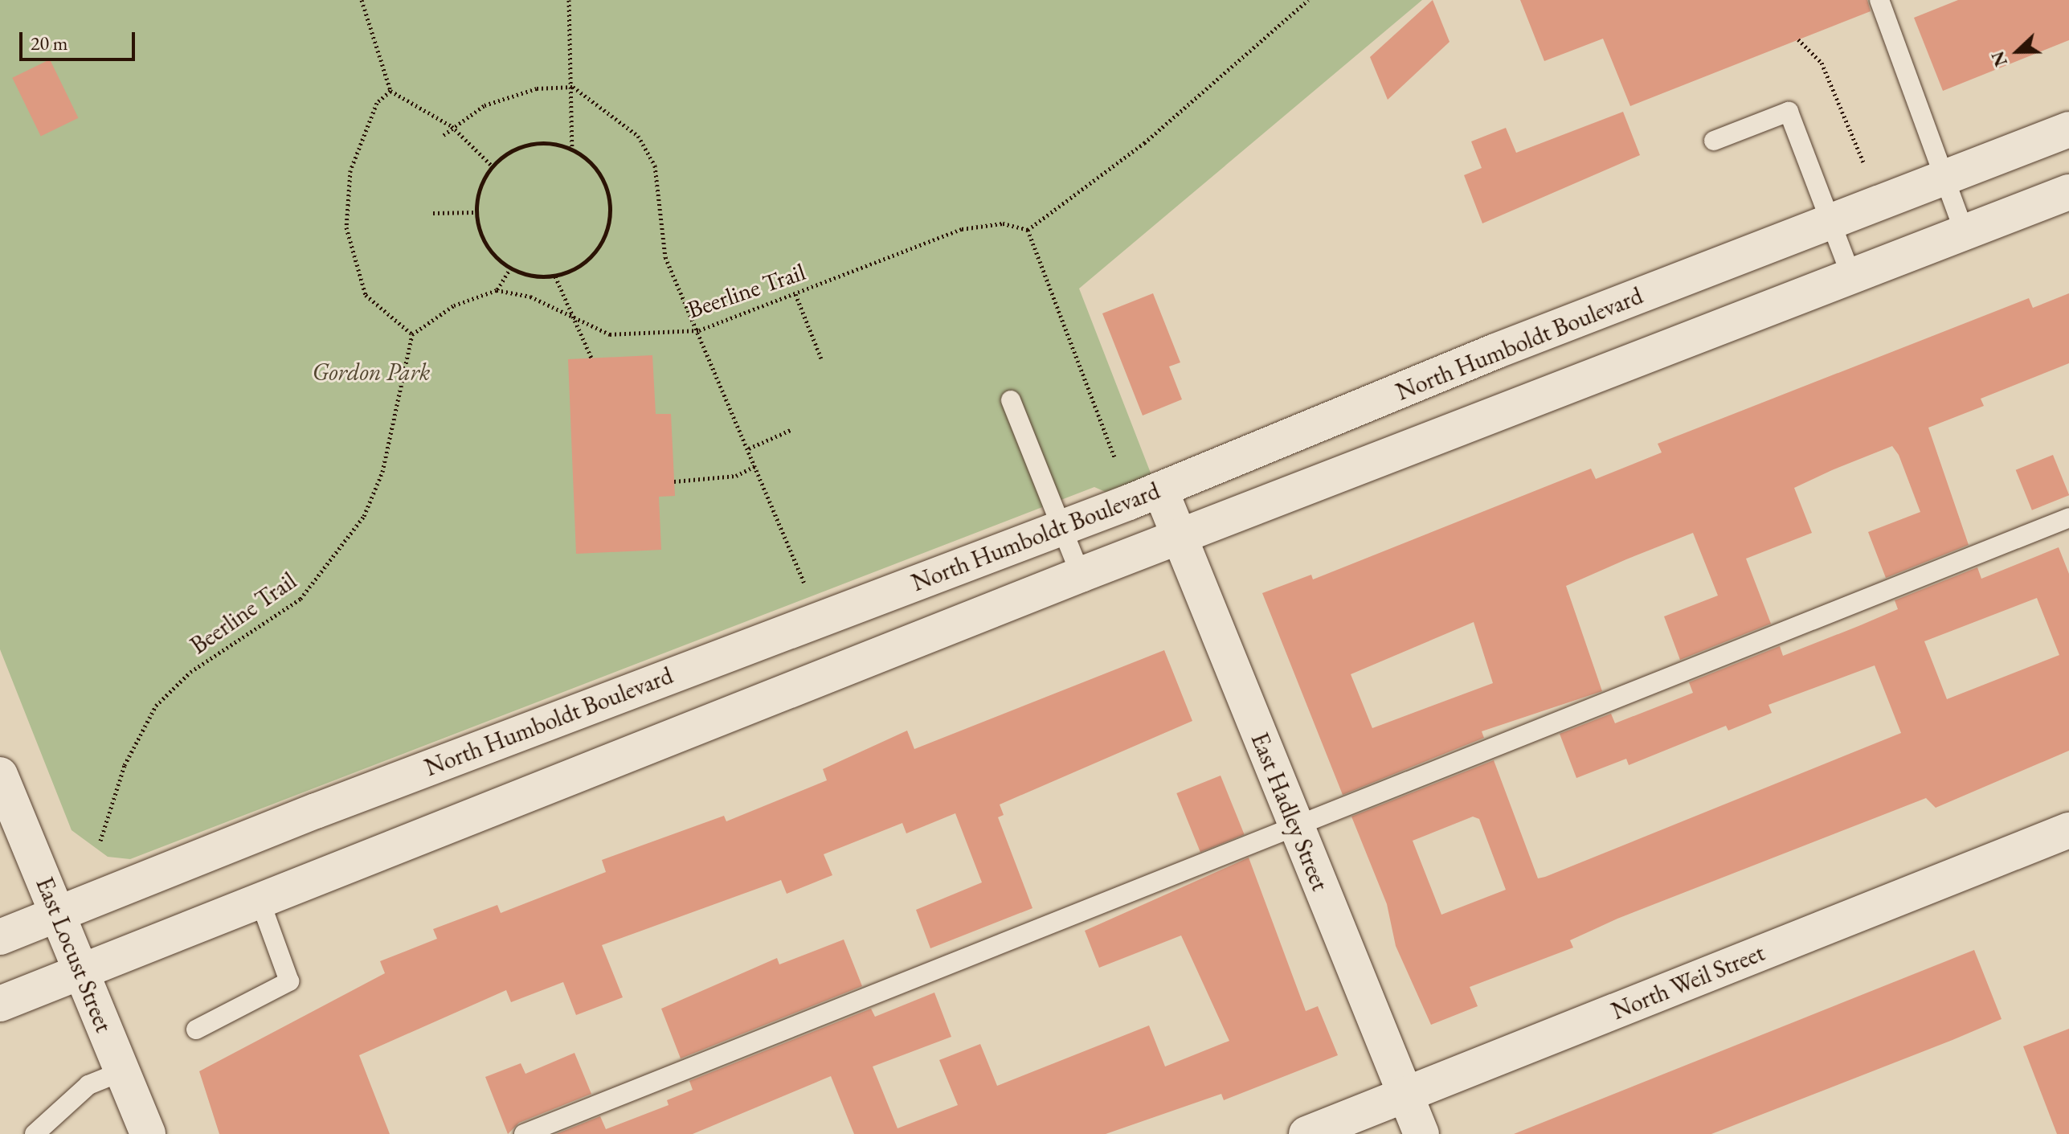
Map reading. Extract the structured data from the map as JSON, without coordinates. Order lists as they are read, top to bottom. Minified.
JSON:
{"streets":{"main road":["North Humboldt Boulevard","East Hadley Street","East Locust Street","North Weil Street"],"path":["Beerline Trail"]},"crossings":[["North Humboldt Boulevard","East Hadley Street"],["North Humboldt Boulevard","East Locust Street"],["East Hadley Street","North Weil Street"]],"parks":["Gordon Park"],"scale_bar":"20 m","north":"left"}
